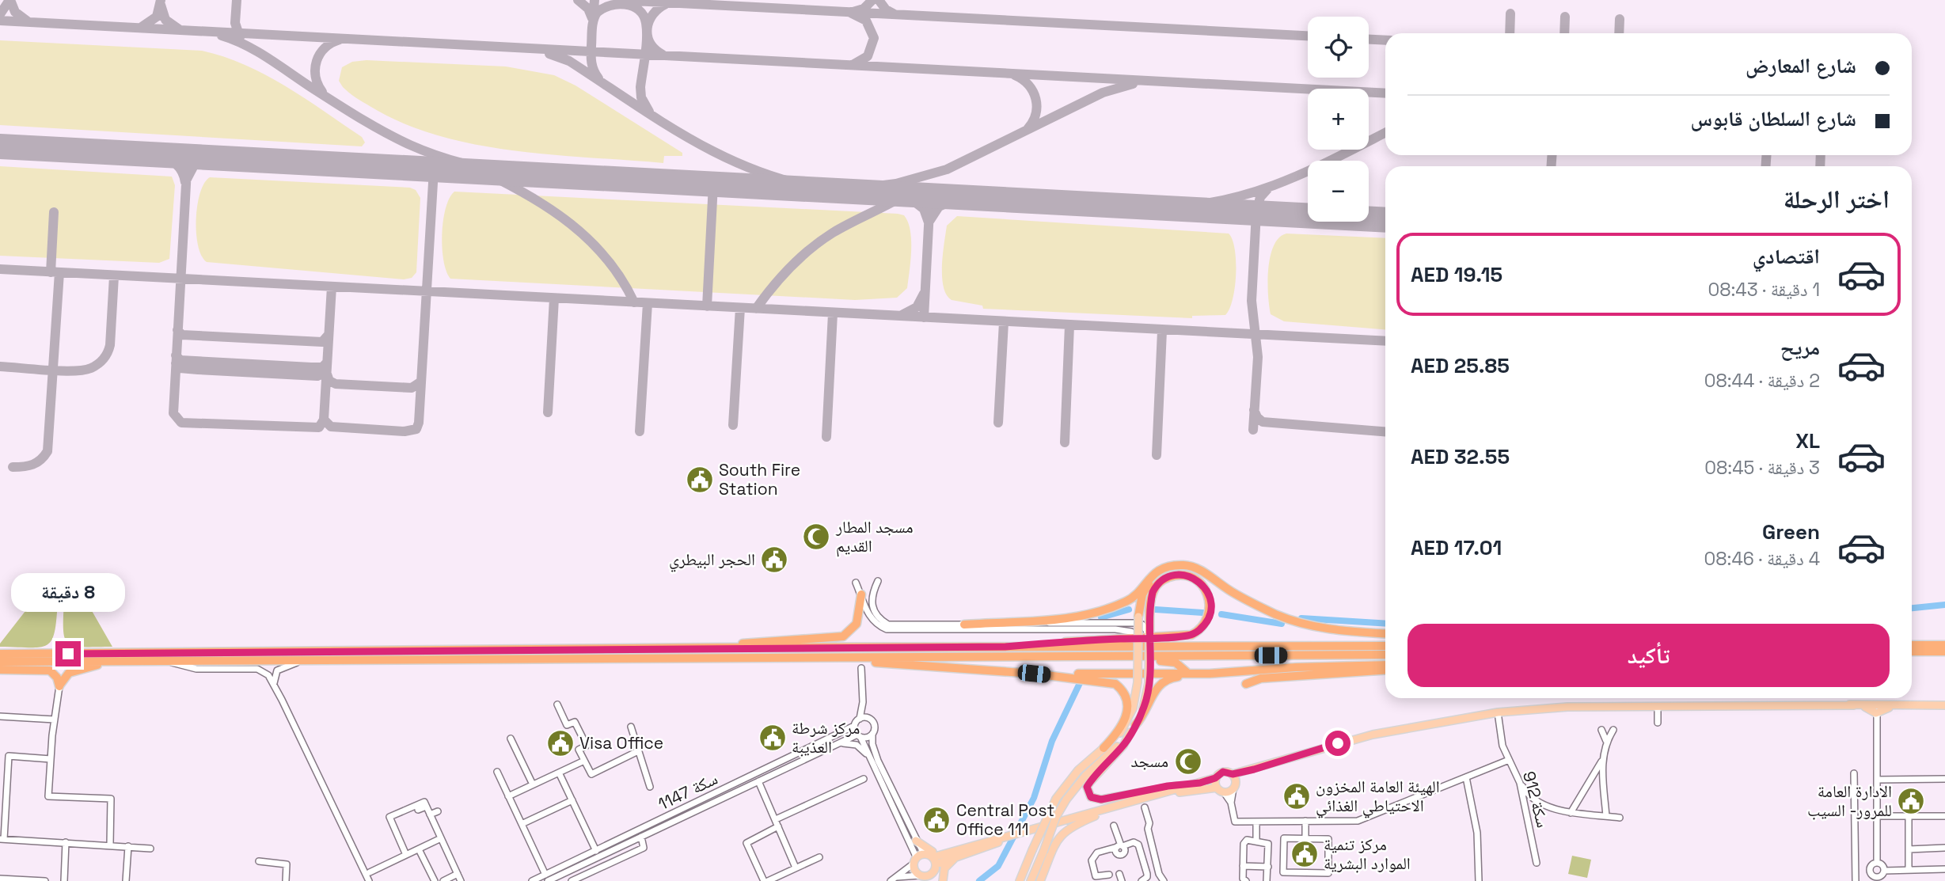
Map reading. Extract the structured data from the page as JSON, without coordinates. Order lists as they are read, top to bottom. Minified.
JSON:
{"streets":{"street":["سكة 1147","سكة 912"]},"places":{"public building":["South Fire Station","الحجر البيطري","مركز شرطة العذيبة","Visa Office","الهيئة العامة المخزون الاحتياطي الغذائي","الادارة العامة للمرور- السيب","Central Post Office 111","مركز تنمية الموارد البشرية"],"mosque":["مسجد المطار القديم","مسجد"]},"page":{"map_buttons":["+","−"],"banner":["شارع المعارض","شارع السلطان قابوس"],"heading":"اختر الرحلة","list":[{"name":"اقتصادي","note":"1 دقيقة · 08:43","value":"AED 19.15"},{"name":"مريح","note":"2 دقيقة · 08:44","value":"AED 25.85"},{"name":"XL","note":"3 دقيقة · 08:45","value":"AED 32.55"},{"name":"Green","note":"4 دقيقة · 08:46","value":"AED 17.01"}],"bubble":"8 دقيقة","buttons":"تأكيد"}}
